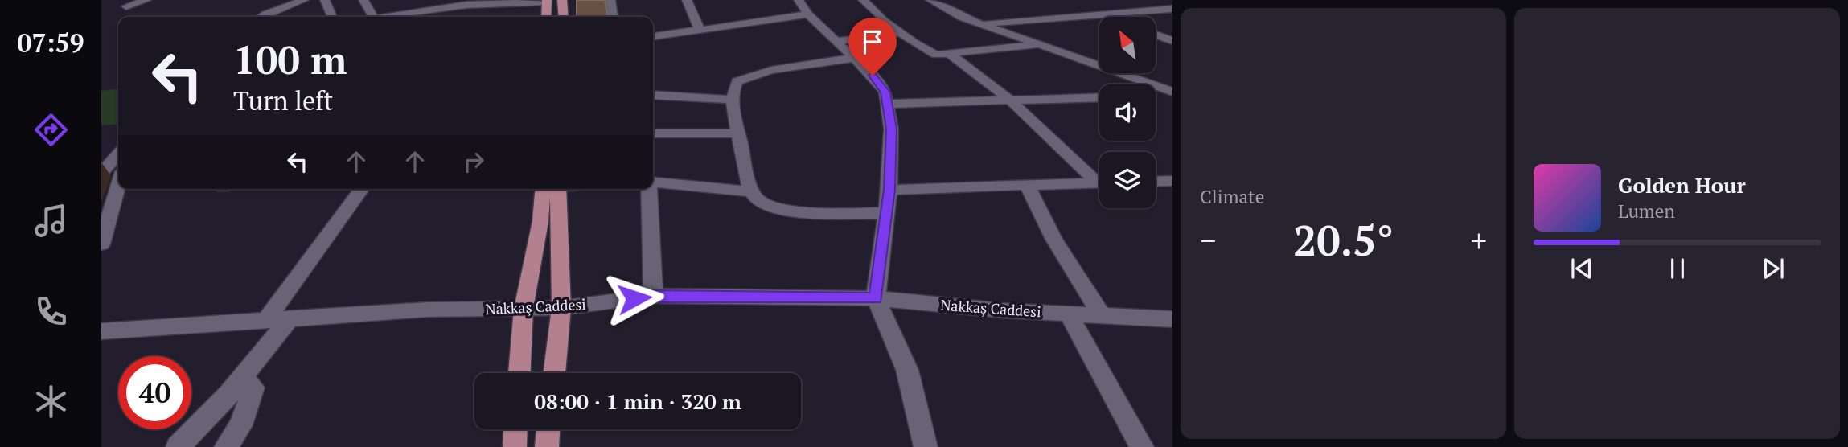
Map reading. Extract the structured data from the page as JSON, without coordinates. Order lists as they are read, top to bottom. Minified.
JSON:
{"streets":{"street":["Nakkaş Caddesi"]},"north":"top left","page":{"tabs":"07:59","tile":"Climate","turn":["100 m","Turn left"],"song":["Golden Hour","Lumen"],"heat":["−","20.5°","+"],"limit":"40","trip":"08:00 · 1 min · 320 m"}}
